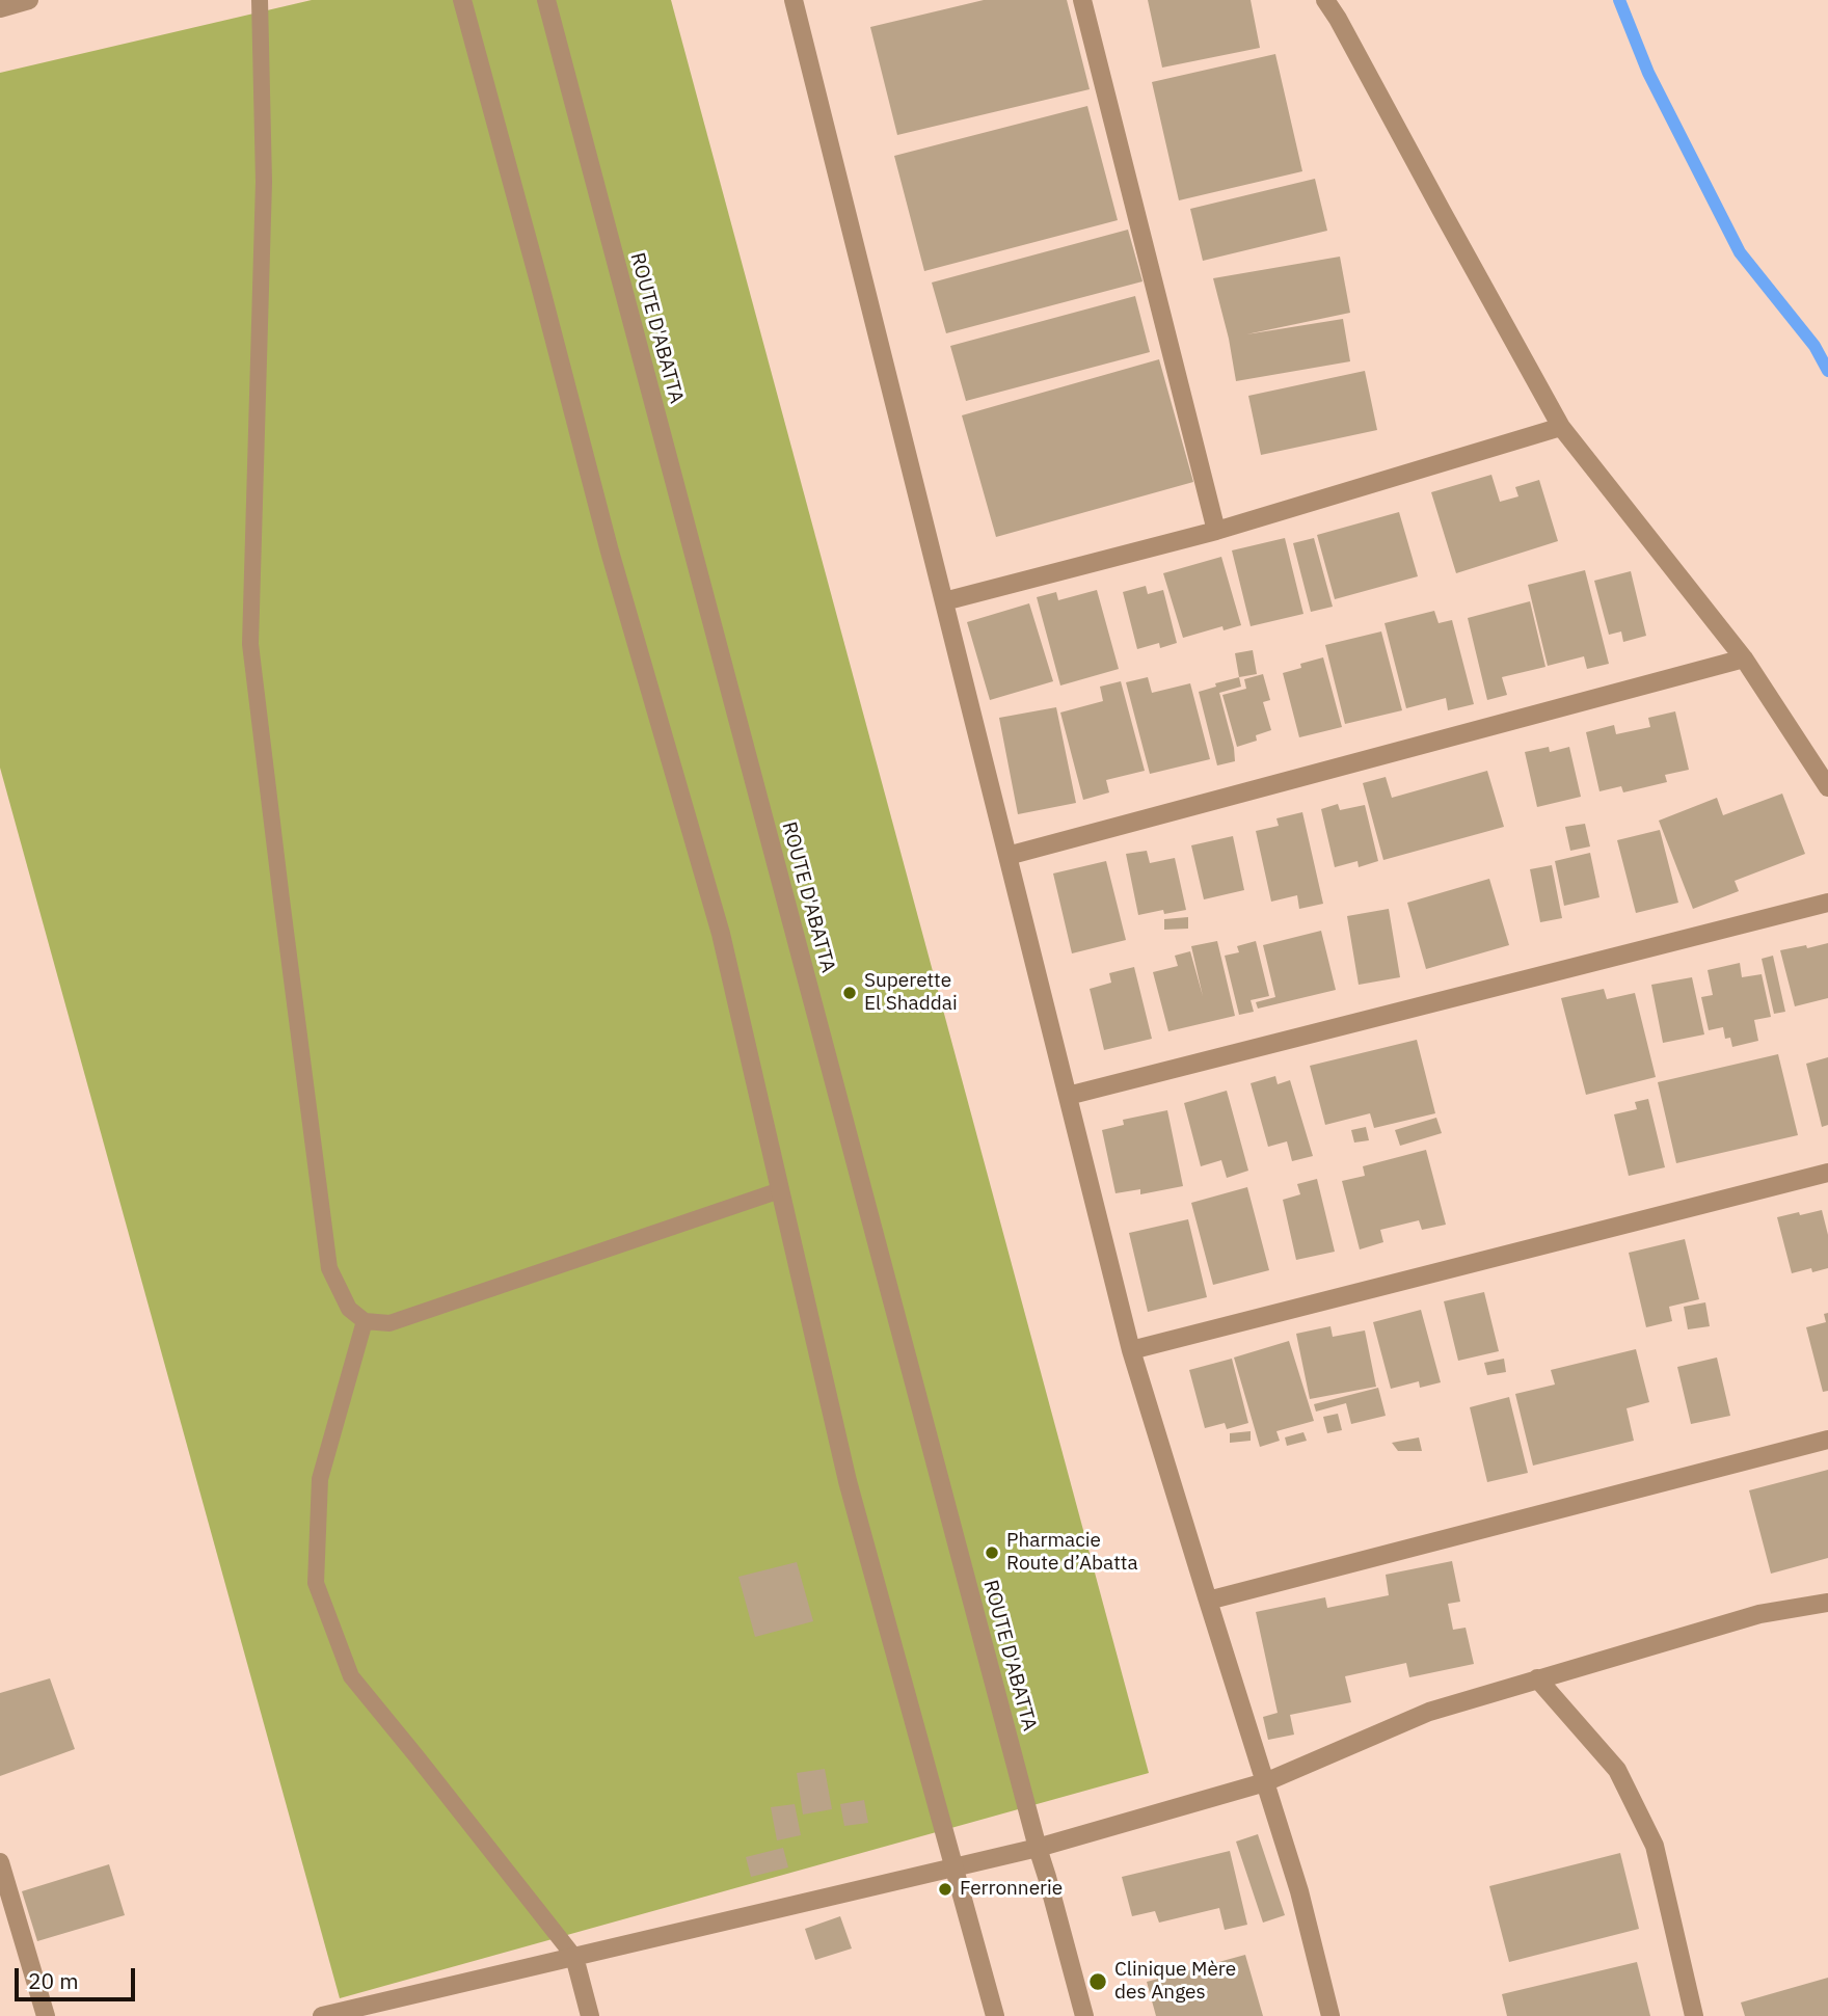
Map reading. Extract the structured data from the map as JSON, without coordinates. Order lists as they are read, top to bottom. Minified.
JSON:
{"streets":{"street":["ROUTE D'ABATTA"]},"places":["Superette El Shaddai","Pharmacie Route d’Abatta","Ferronnerie","Clinique Mère des Anges"],"scale_bar":"20 m"}
